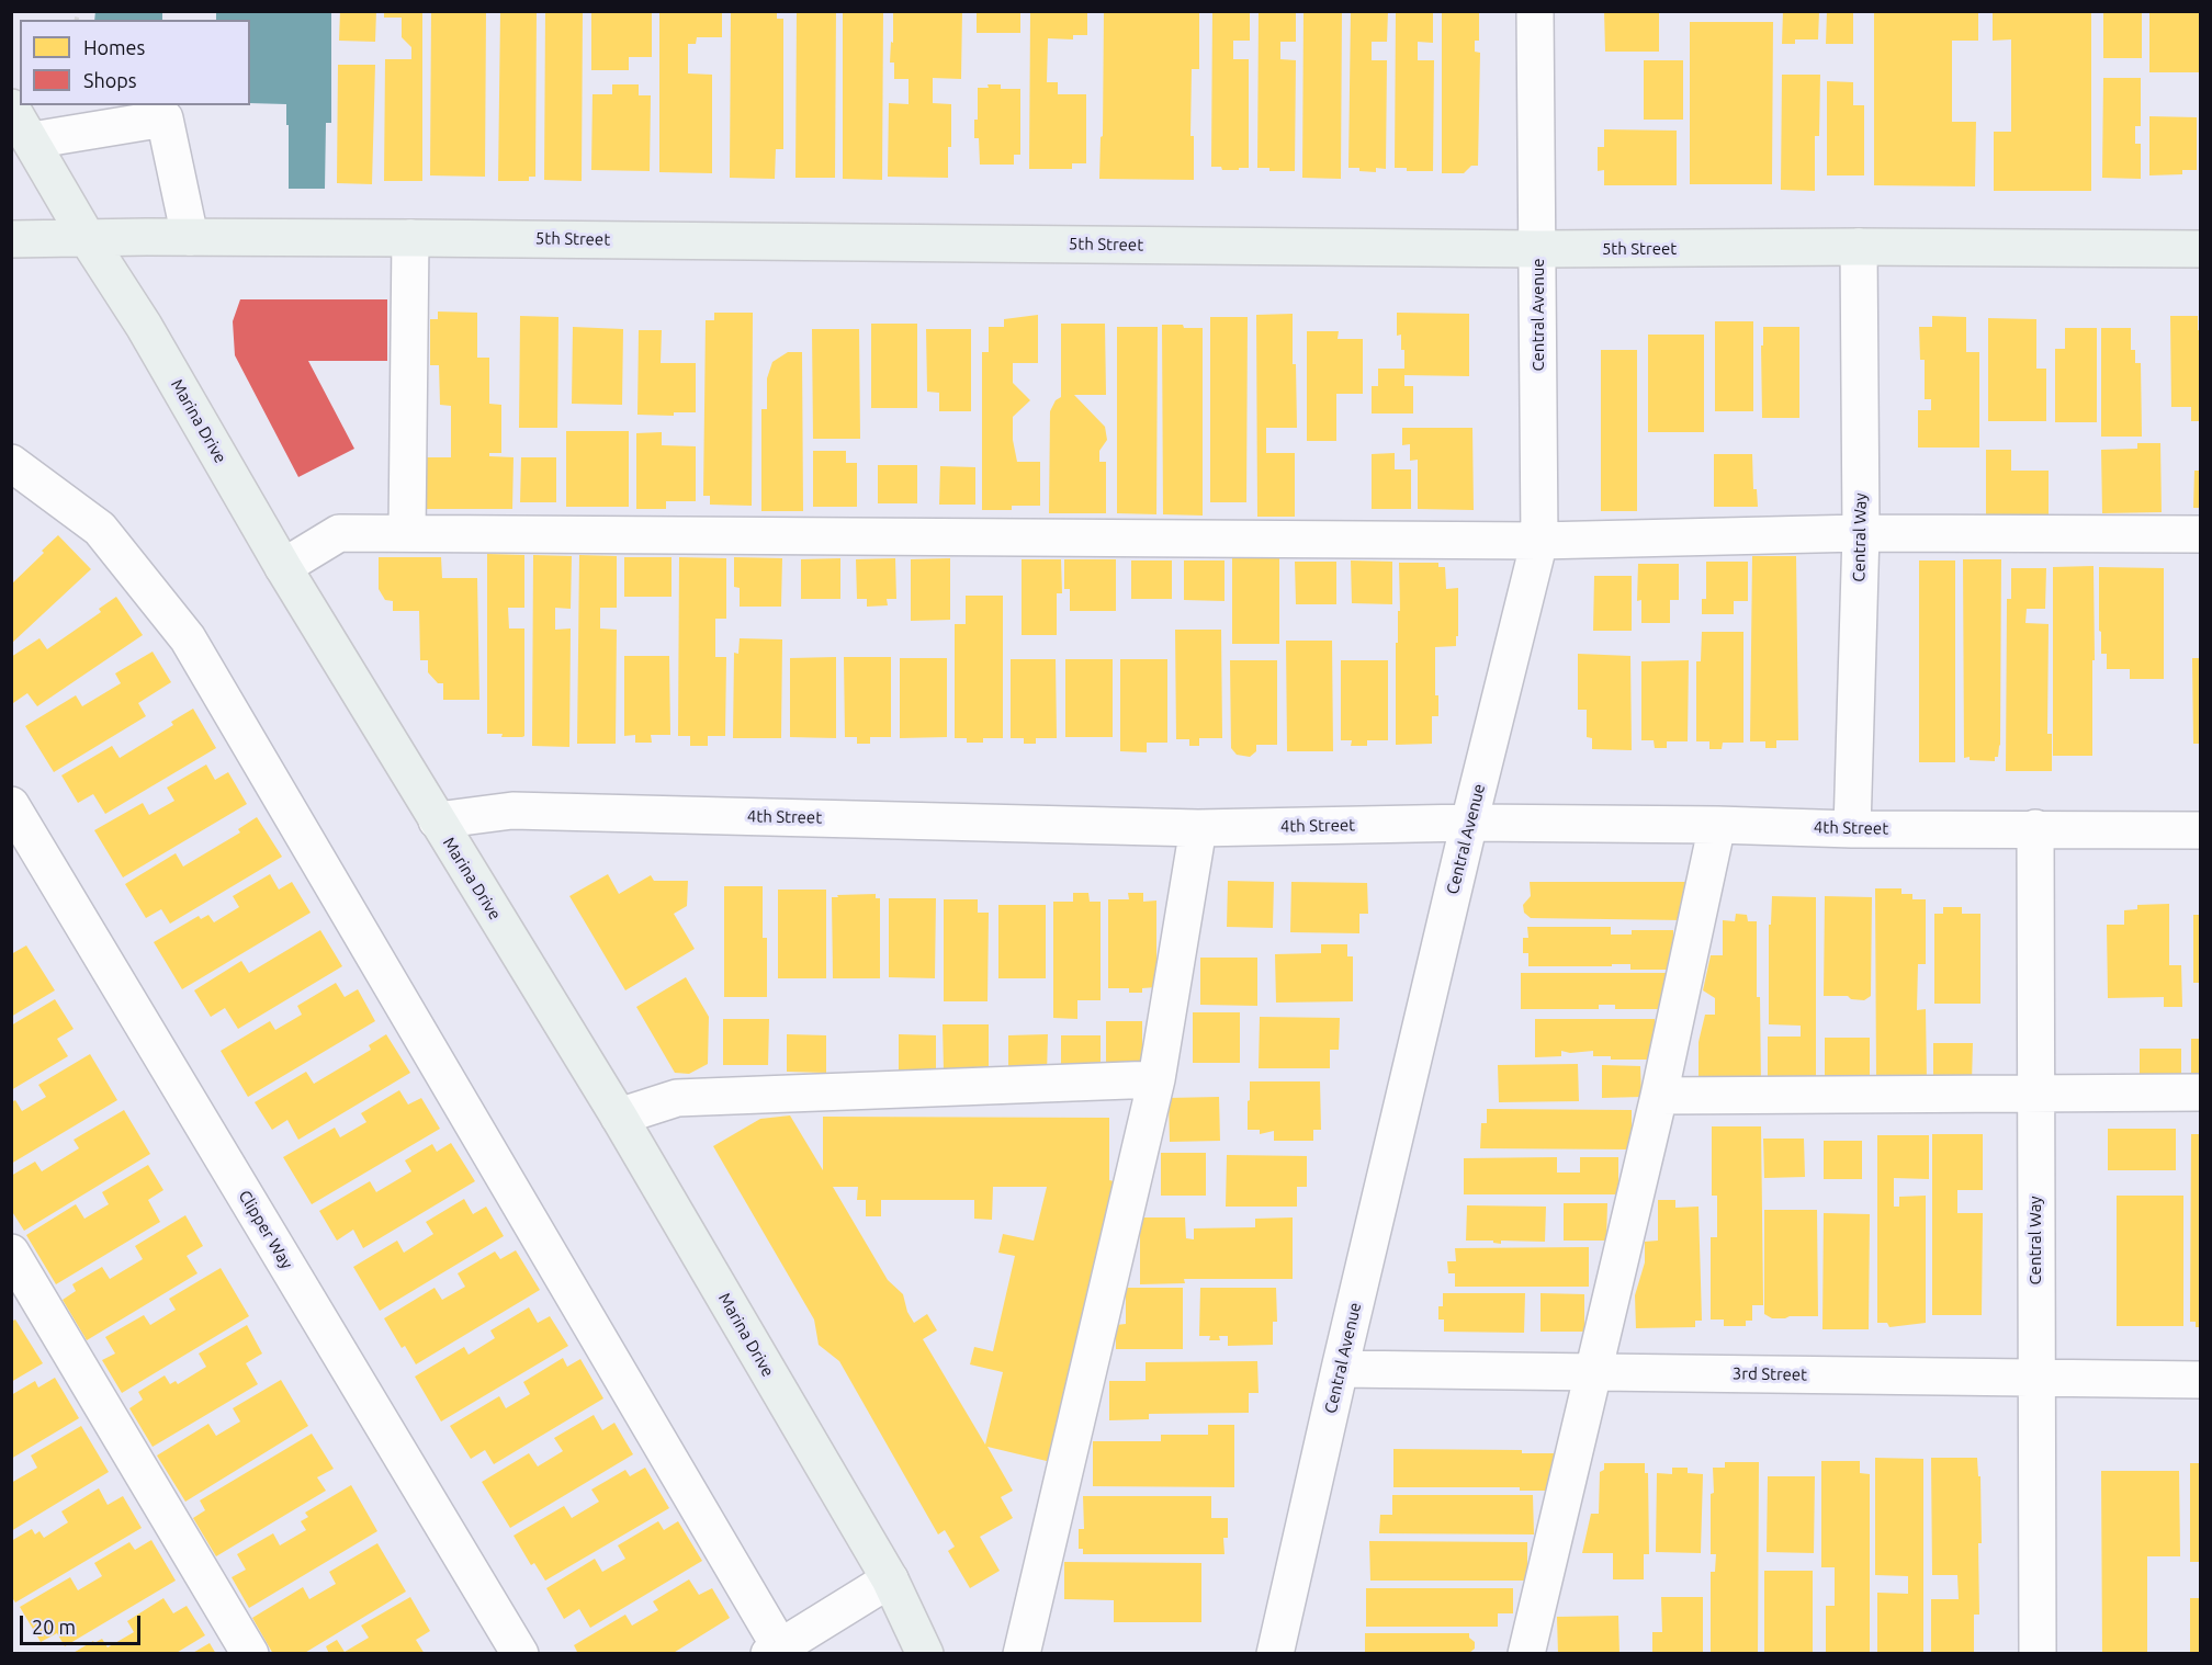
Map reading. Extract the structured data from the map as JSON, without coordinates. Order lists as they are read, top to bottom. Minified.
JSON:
{"streets":{"main road":["5th Street","Marina Drive"],"street":["Central Avenue","Central Way","4th Street","Clipper Way","3rd Street"]},"crossings":[["5th Street","Central Avenue"],["5th Street","Marina Drive"],["5th Street","Central Way"],["Central Avenue","4th Street"],["Central Avenue","3rd Street"],["Marina Drive","4th Street"],["Central Way","4th Street"],["Central Way","3rd Street"]],"legend":["Homes","Shops"],"scale_bar":"20 m"}
